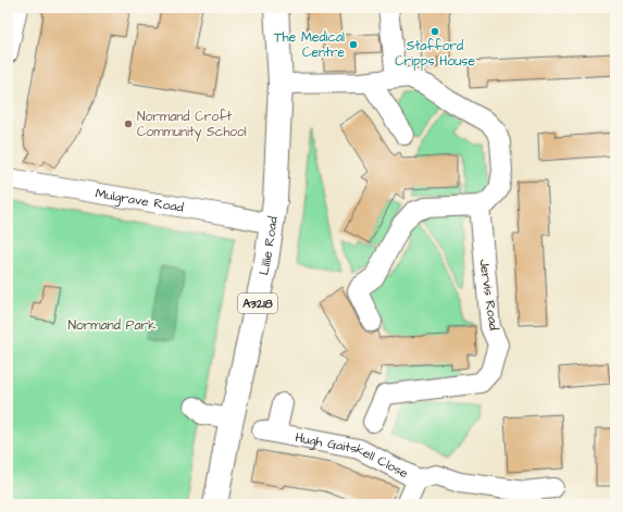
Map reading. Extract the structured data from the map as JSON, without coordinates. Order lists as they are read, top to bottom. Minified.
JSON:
{"streets":{"main road":["Lillie Road","A3218"],"street":["Mulgrave Road","Jervis Road","Hugh Gaitskell Close"]},"crossings":[["Mulgrave Road","Lillie Road"]],"parks":["Normand Park"],"places":["Stafford Cripps House","The Medical Centre","Normand Croft Community School"]}
